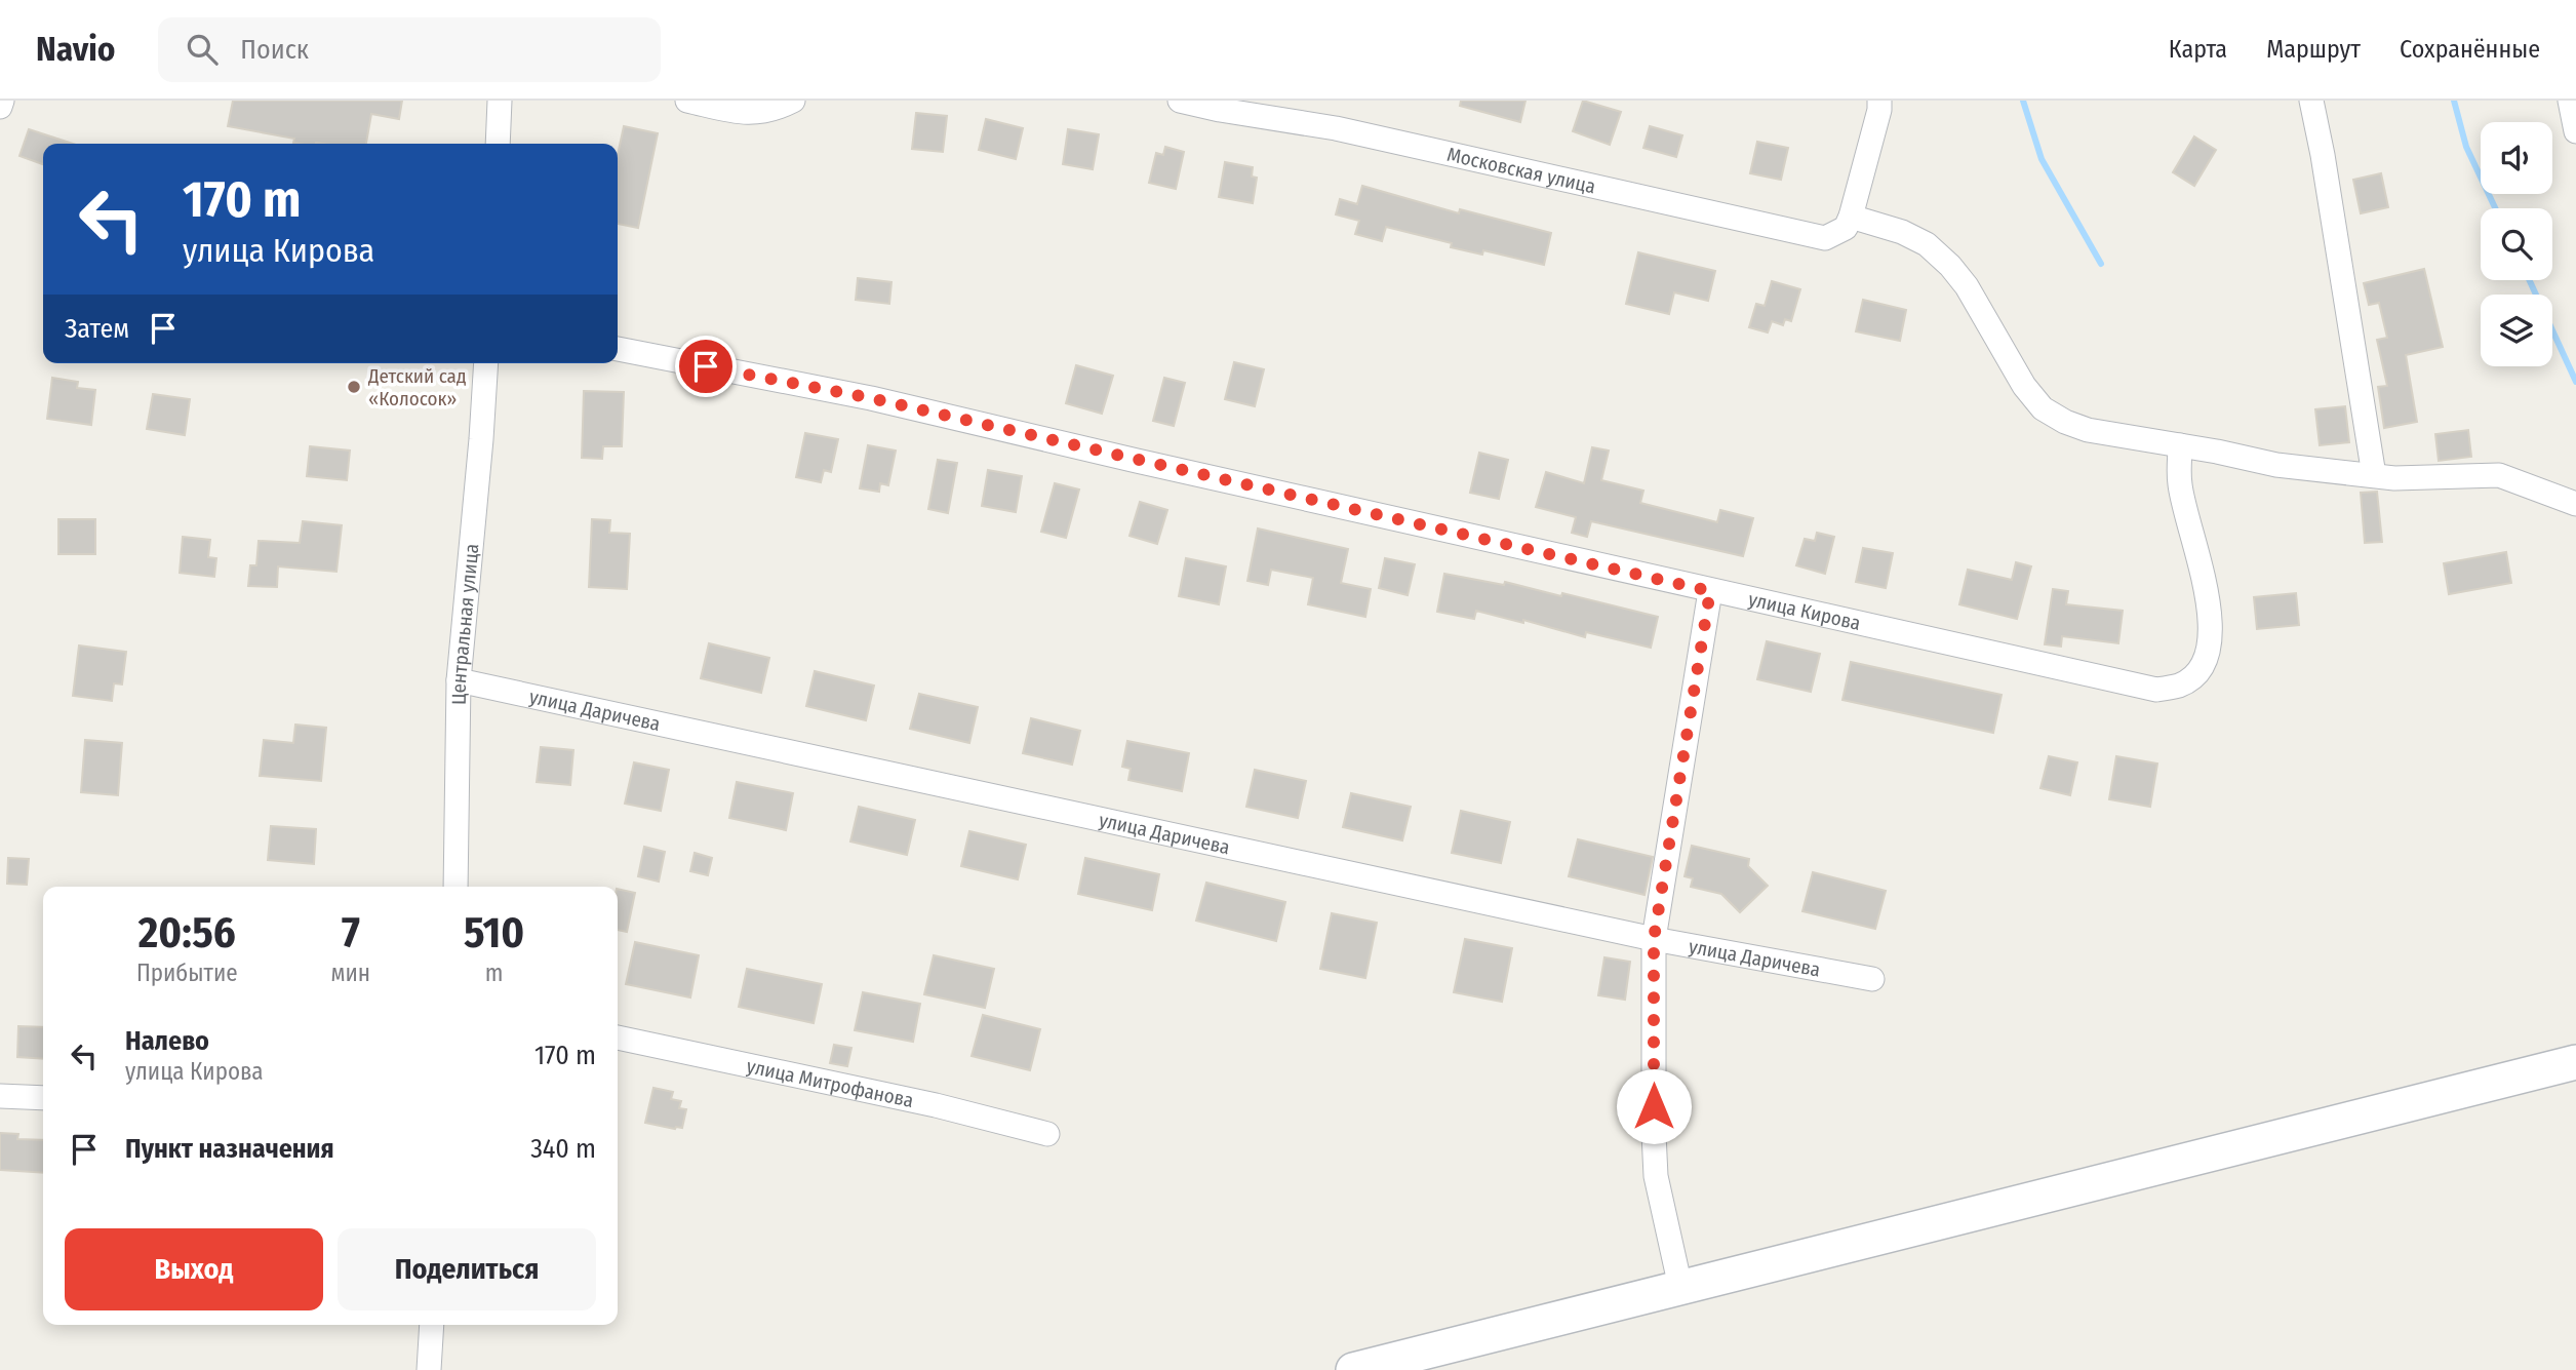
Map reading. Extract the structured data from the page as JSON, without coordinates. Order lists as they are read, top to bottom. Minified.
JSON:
{"streets":{"street":["Московская улица","улица Кирова","Центральная улица","улица Даричева","улица Митрофанова"]},"crossings":[["Центральная улица","улица Даричева"]],"places":["Детский сад «Колосок»"],"page":{"header":"Navio","search":"Поиск","nav":["Карта","Маршрут","Сохранённые"],"turn":["170 m","улица Кирова"],"then":"Затем","eta":["20:56","Прибытие","7","мин","510","m"],"list":[{"name":"Налево","note":"улица Кирова","value":"170 m"},{"name":"Пункт назначения","value":"340 m"}],"buttons":["Выход","Поделиться"]}}
